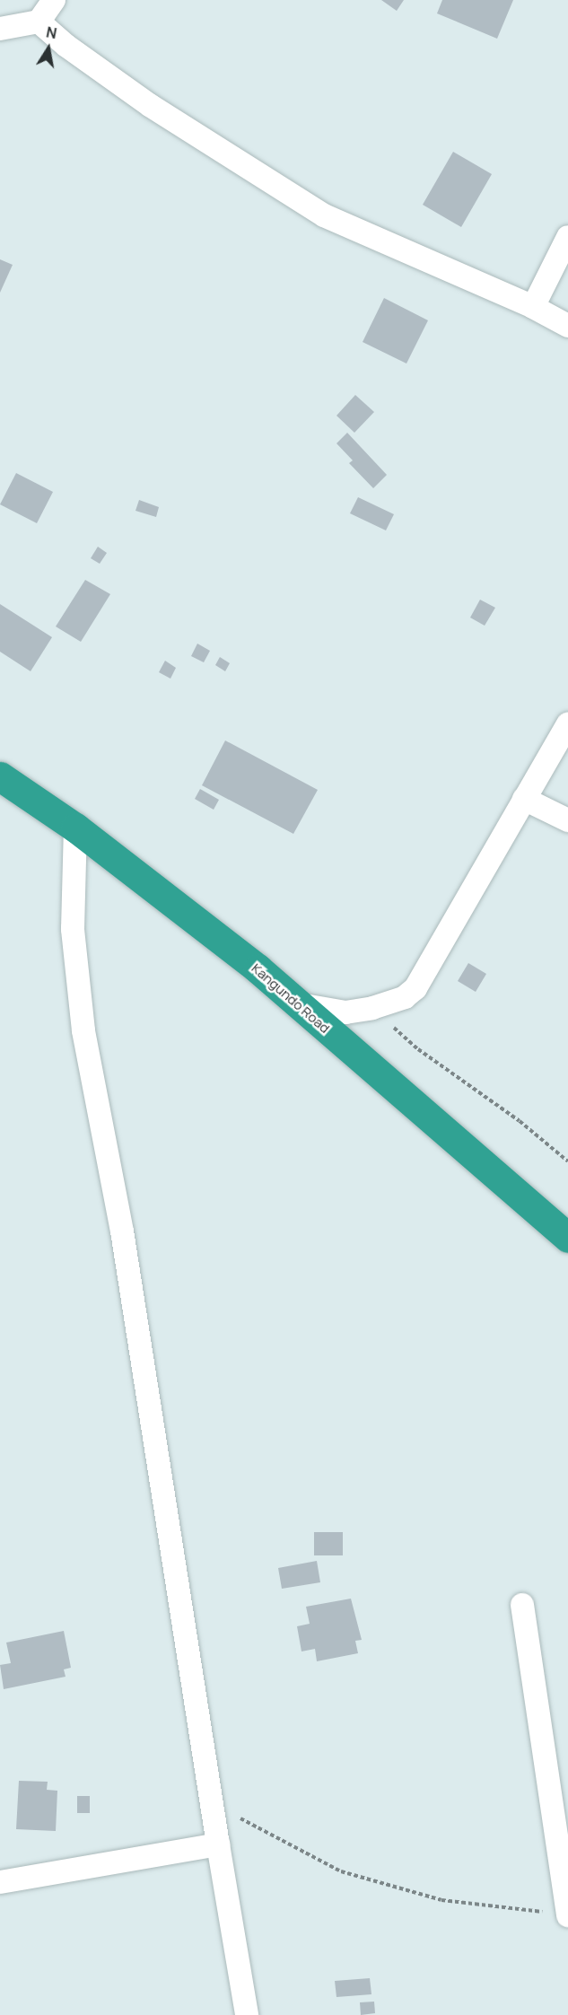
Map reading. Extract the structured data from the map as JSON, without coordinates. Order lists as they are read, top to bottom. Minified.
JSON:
{"streets":{"highway":["Kangundo Road"]},"north":"top"}
